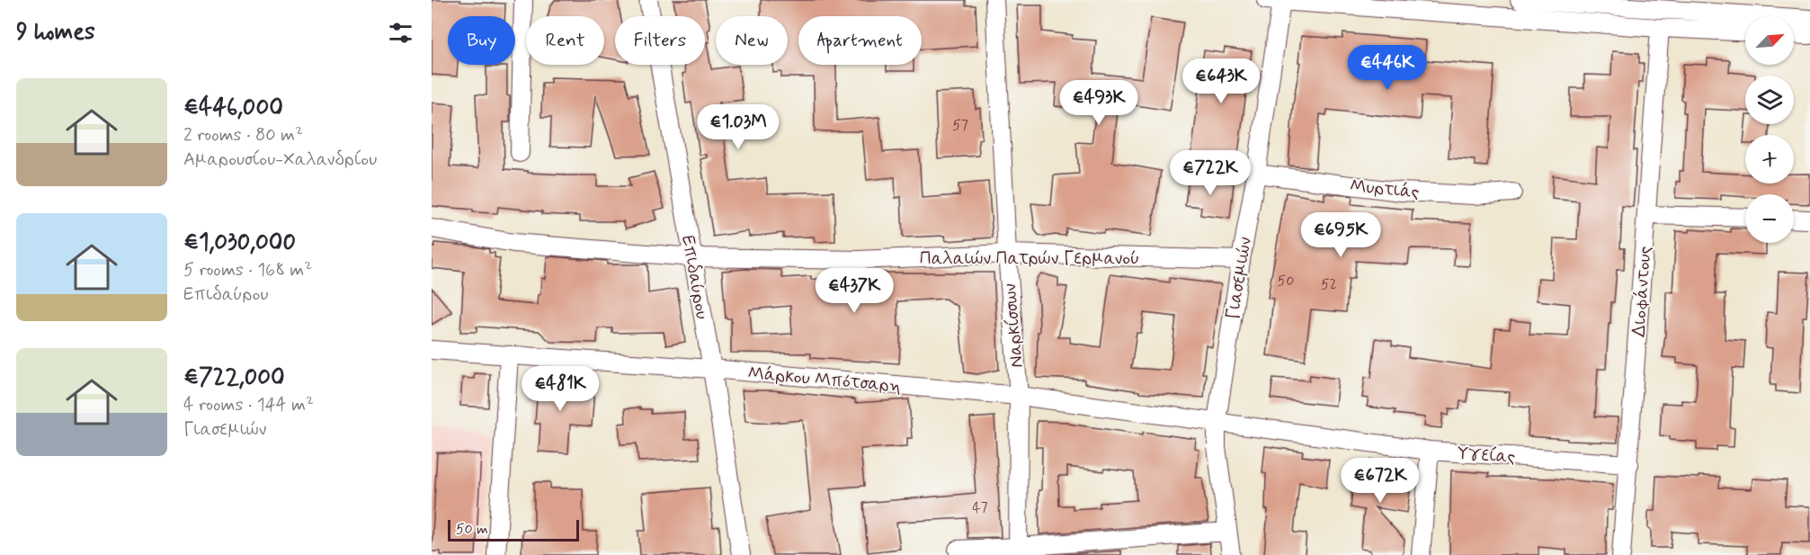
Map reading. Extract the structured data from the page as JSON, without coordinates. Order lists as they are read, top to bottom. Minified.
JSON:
{"streets":{"street":["Μυρτιάς","Παλαιών Πατρών Γερμανού","Επιδαύρου","Γιασεμιών","Διοφάντους","Ναρκίσσων","Μάρκου Μπότσαρη","Υγείας"]},"crossings":[["Μυρτιάς","Γιασεμιών"],["Παλαιών Πατρών Γερμανού","Επιδαύρου"],["Παλαιών Πατρών Γερμανού","Γιασεμιών"],["Παλαιών Πατρών Γερμανού","Ναρκίσσων"],["Επιδαύρου","Μάρκου Μπότσαρη"],["Γιασεμιών","Μάρκου Μπότσαρη"],["Γιασεμιών","Υγείας"],["Διοφάντους","Υγείας"],["Ναρκίσσων","Μάρκου Μπότσαρη"],["Μάρκου Μπότσαρη","Υγείας"]],"house_numbers":["57","50","52","47"],"scale_bar":"50 m","north":"top right","page":{"heading":"9 homes","map_buttons":["+","−"],"chip":["Buy","Rent","Filters","New","Apartment"],"price":["€446K","€643K","€493K","€1.03M","€722K","€695K","€437K","€481K","€672K"],"list":[{"name":"€446,000","note":"2 rooms · 80 m² · Αμαρουσίου-Χαλανδρίου"},{"name":"€1,030,000","note":"5 rooms · 168 m² · Επιδαύρου"},{"name":"€722,000","note":"4 rooms · 144 m² · Γιασεμιών"}],"scale":"50 m"}}
